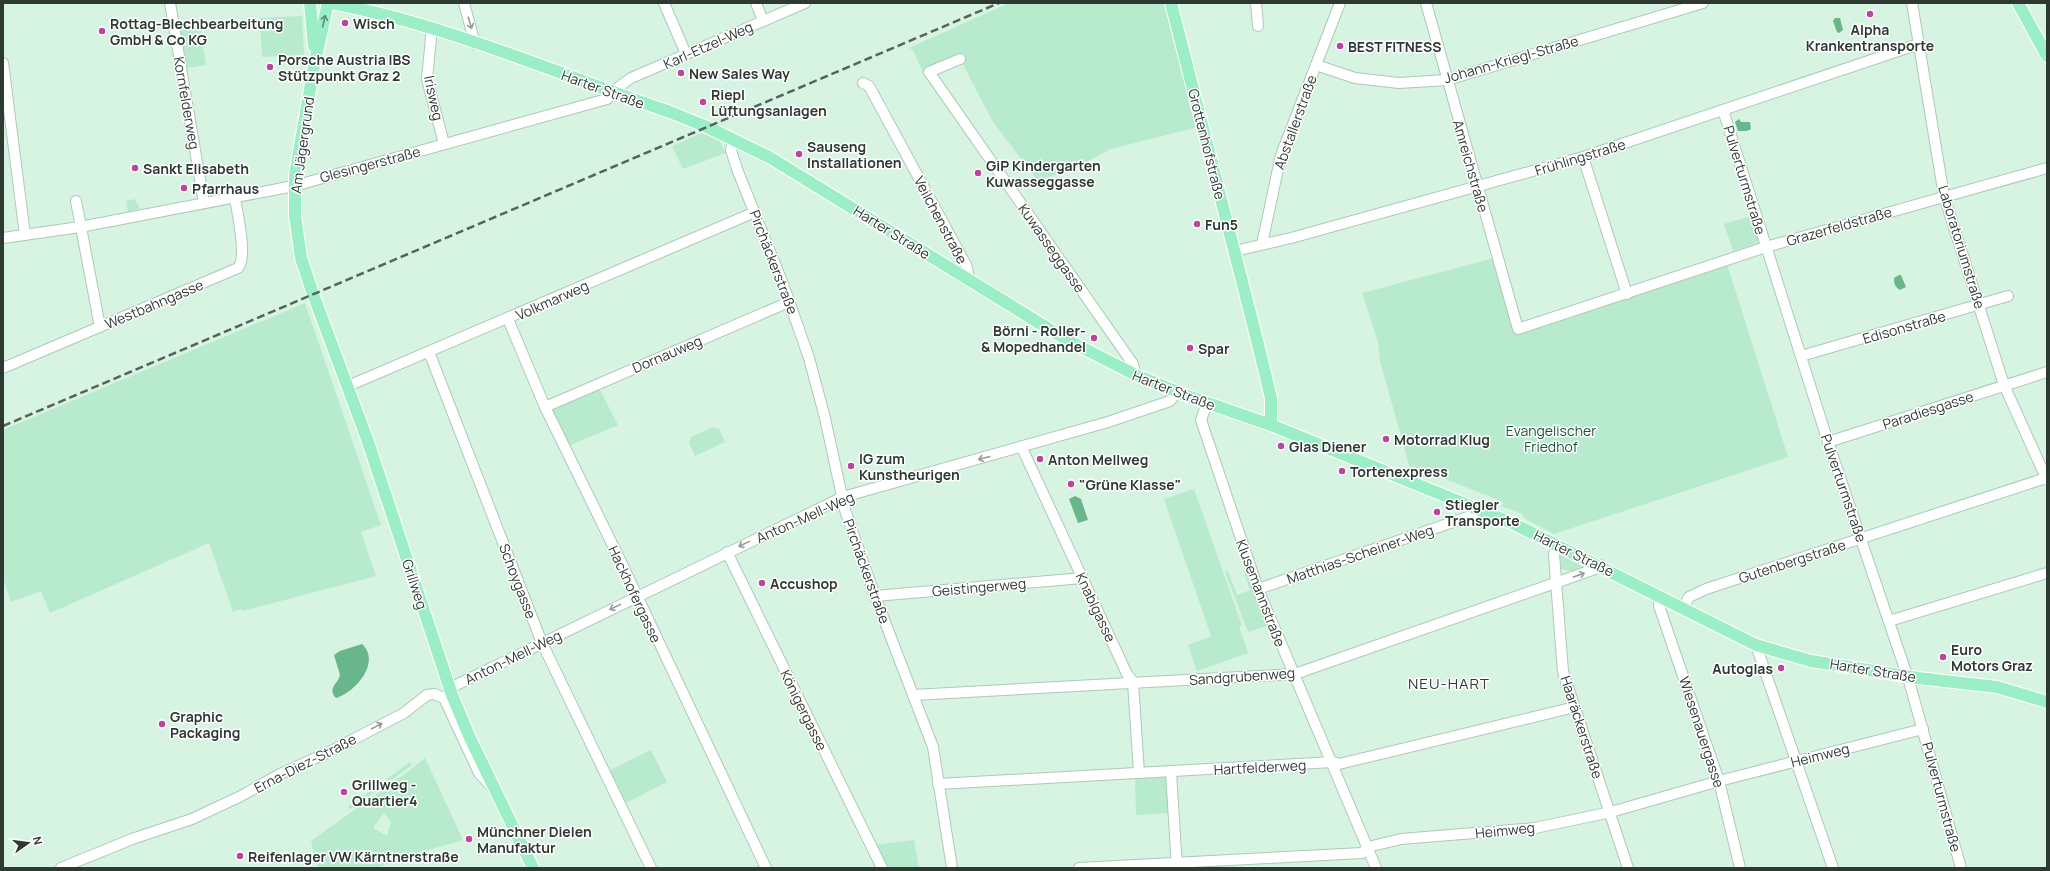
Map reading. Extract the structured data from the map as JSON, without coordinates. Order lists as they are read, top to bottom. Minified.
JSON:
{"streets":{"main road":["Harter Straße","Grottenhofstraße","Am Jägergrund","Grillweg"],"street":["Karl-Etzel-Weg","Johann-Kriegl-Straße","Irisweg","Kornfelderweg","Abstallerstraße","Frühlingstraße","Glesingerstraße","Amreichstraße","Pulverturmstraße","Veilchenstraße","Grazerfeldstraße","Laboratoriumstraße","Kuwasseggasse","Pirchäckerstraße","Volkmarweg","Westbahngasse","Edisonstraße","Dornauweg","Paradiesgasse","Anton-Mell-Weg","Matthias-Scheiner-Weg","Gutenbergstraße","Schoygasse","Geistingerweg","Klusemannstraße","Hackhofergasse","Knablgasse","Sandgrubenweg","Königergasse","Haaräckerstraße","Wiesenauergasse","Heimweg","Erna-Diez-Straße","Hartfelderweg"]},"crossings":[["Karl-Etzel-Weg","Harter Straße"],["Karl-Etzel-Weg","Glesingerstraße"],["Johann-Kriegl-Straße","Abstallerstraße"],["Johann-Kriegl-Straße","Amreichstraße"],["Harter Straße","Irisweg"],["Harter Straße","Grottenhofstraße"],["Harter Straße","Am Jägergrund"],["Harter Straße","Glesingerstraße"],["Harter Straße","Pulverturmstraße"],["Harter Straße","Veilchenstraße"],["Harter Straße","Kuwasseggasse"],["Harter Straße","Pirchäckerstraße"],["Harter Straße","Anton-Mell-Weg"],["Harter Straße","Matthias-Scheiner-Weg"],["Harter Straße","Gutenbergstraße"],["Harter Straße","Klusemannstraße"],["Harter Straße","Haaräckerstraße"],["Harter Straße","Wiesenauergasse"],["Irisweg","Glesingerstraße"],["Kornfelderweg","Glesingerstraße"],["Abstallerstraße","Frühlingstraße"],["Grottenhofstraße","Frühlingstraße"],["Am Jägergrund","Glesingerstraße"],["Am Jägergrund","Grillweg"],["Frühlingstraße","Amreichstraße"],["Frühlingstraße","Pulverturmstraße"],["Frühlingstraße","Laboratoriumstraße"],["Glesingerstraße","Westbahngasse"],["Amreichstraße","Grazerfeldstraße"],["Pulverturmstraße","Grazerfeldstraße"],["Pulverturmstraße","Edisonstraße"],["Pulverturmstraße","Paradiesgasse"],["Pulverturmstraße","Gutenbergstraße"],["Pulverturmstraße","Heimweg"],["Grazerfeldstraße","Laboratoriumstraße"],["Laboratoriumstraße","Edisonstraße"],["Laboratoriumstraße","Paradiesgasse"],["Laboratoriumstraße","Gutenbergstraße"],["Pirchäckerstraße","Volkmarweg"],["Pirchäckerstraße","Dornauweg"],["Pirchäckerstraße","Anton-Mell-Weg"],["Pirchäckerstraße","Geistingerweg"],["Pirchäckerstraße","Sandgrubenweg"],["Pirchäckerstraße","Hartfelderweg"],["Volkmarweg","Schoygasse"],["Volkmarweg","Grillweg"],["Volkmarweg","Hackhofergasse"],["Dornauweg","Hackhofergasse"],["Anton-Mell-Weg","Schoygasse"],["Anton-Mell-Weg","Grillweg"],["Anton-Mell-Weg","Hackhofergasse"],["Anton-Mell-Weg","Knablgasse"],["Anton-Mell-Weg","Königergasse"],["Matthias-Scheiner-Weg","Klusemannstraße"],["Grillweg","Erna-Diez-Straße"],["Geistingerweg","Knablgasse"],["Klusemannstraße","Sandgrubenweg"],["Klusemannstraße","Heimweg"],["Klusemannstraße","Hartfelderweg"],["Knablgasse","Sandgrubenweg"],["Knablgasse","Hartfelderweg"],["Sandgrubenweg","Haaräckerstraße"],["Haaräckerstraße","Heimweg"],["Haaräckerstraße","Hartfelderweg"],["Wiesenauergasse","Heimweg"]],"one_way":["Anton-Mell-Weg","Erna-Diez-Straße"],"districts":["NEU-HART"],"parks":["Evangelischer Friedhof"],"places":["Alpha Krankentransporte","Wisch","Rottag-Blechbearbeitung GmbH & Co KG","BEST FITNESS","Porsche Austria IBS Stützpunkt Graz 2","New Sales Way","Riepl Lüftungsanlagen","Sauseng Installationen","Sankt Elisabeth","GiP Kindergarten Kuwasseggasse","Pfarrhaus","Fun5","Börni - Roller- & Mopedhandel","Spar","Motorrad Klug","Glas Diener","Anton Mellweg","IG zum Kunstheurigen","Tortenexpress","\"Grüne Klasse\"","Stiegler Transporte","Accushop","Euro Motors Graz","Autoglas","Graphic Packaging","Grillweg - Quartier4","Münchner Dielen Manufaktur","Reifenlager VW Kärntnerstraße"],"north":"right"}
